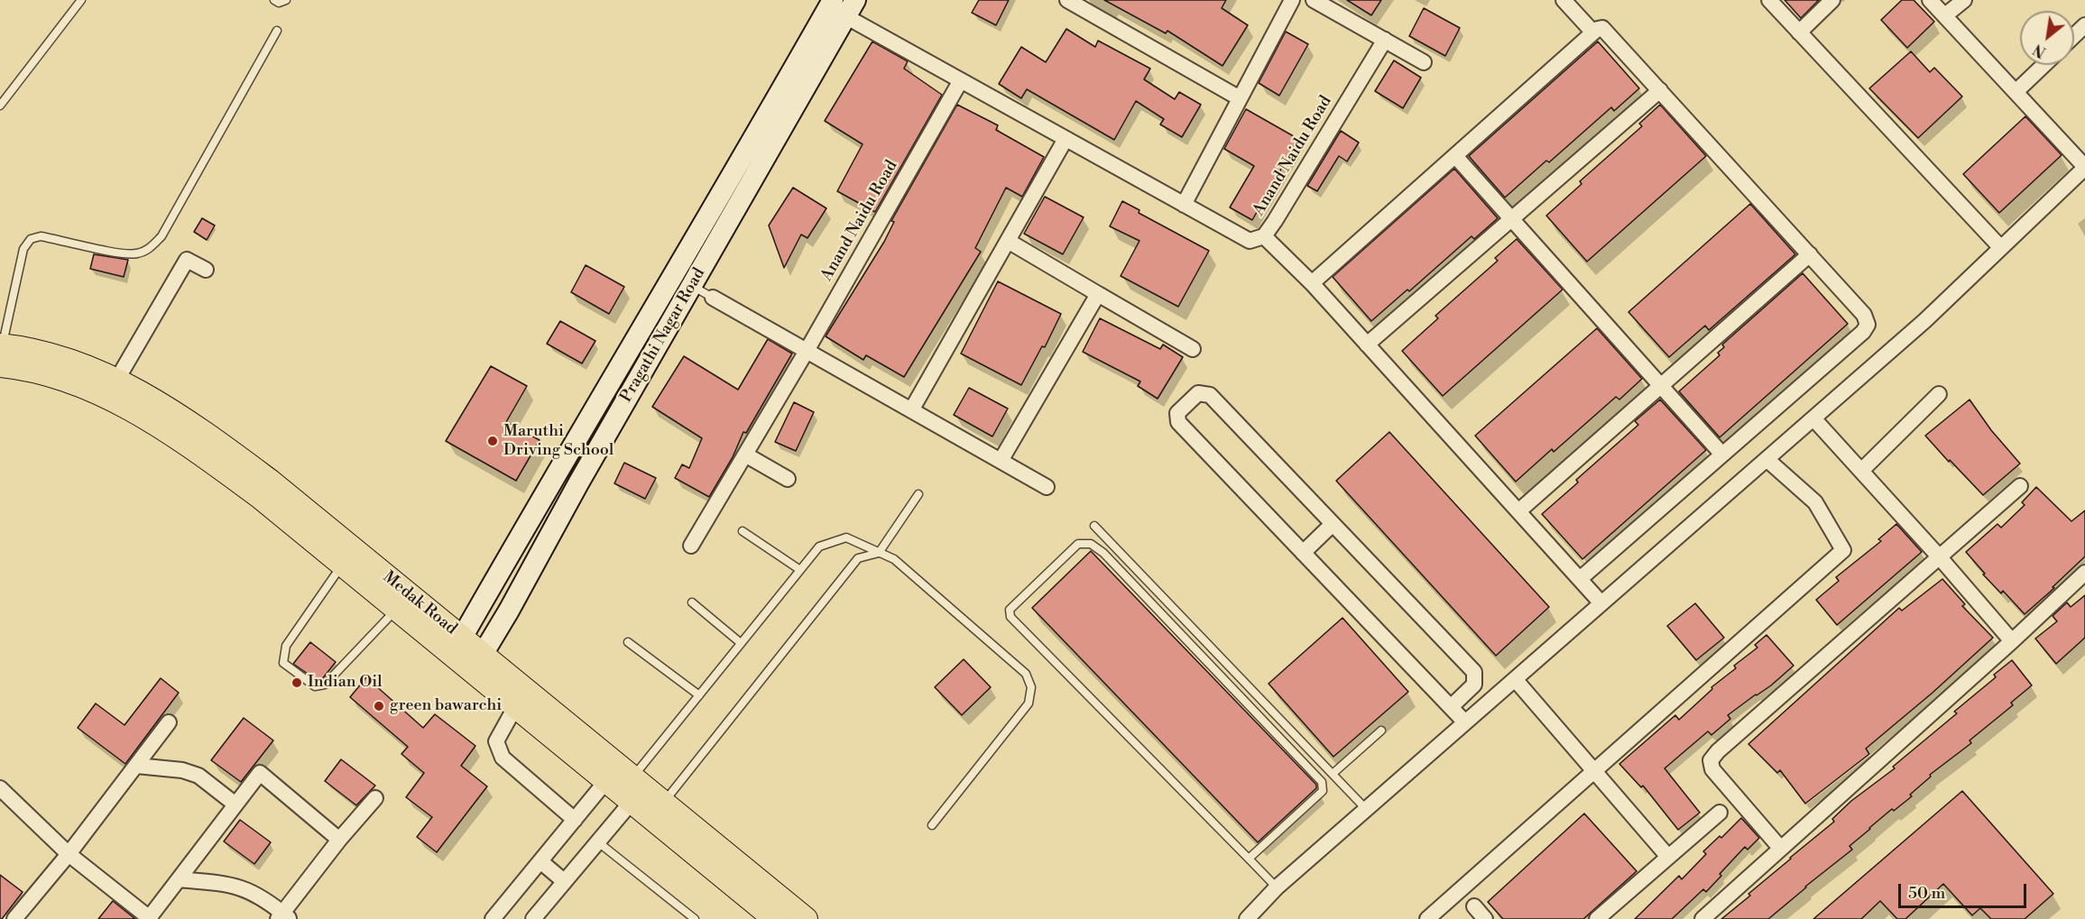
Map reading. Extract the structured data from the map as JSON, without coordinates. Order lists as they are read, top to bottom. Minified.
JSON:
{"streets":{"main road":["Pragathi Nagar Road","Medak Road"],"street":["Anand Naidu Road"]},"crossings":[["Anand Naidu Road","Pragathi Nagar Road"],["Pragathi Nagar Road","Medak Road"]],"places":["Maruthi Driving School","Indian Oil","green bawarchi"],"scale_bar":"50 m","north":"bottom left"}
